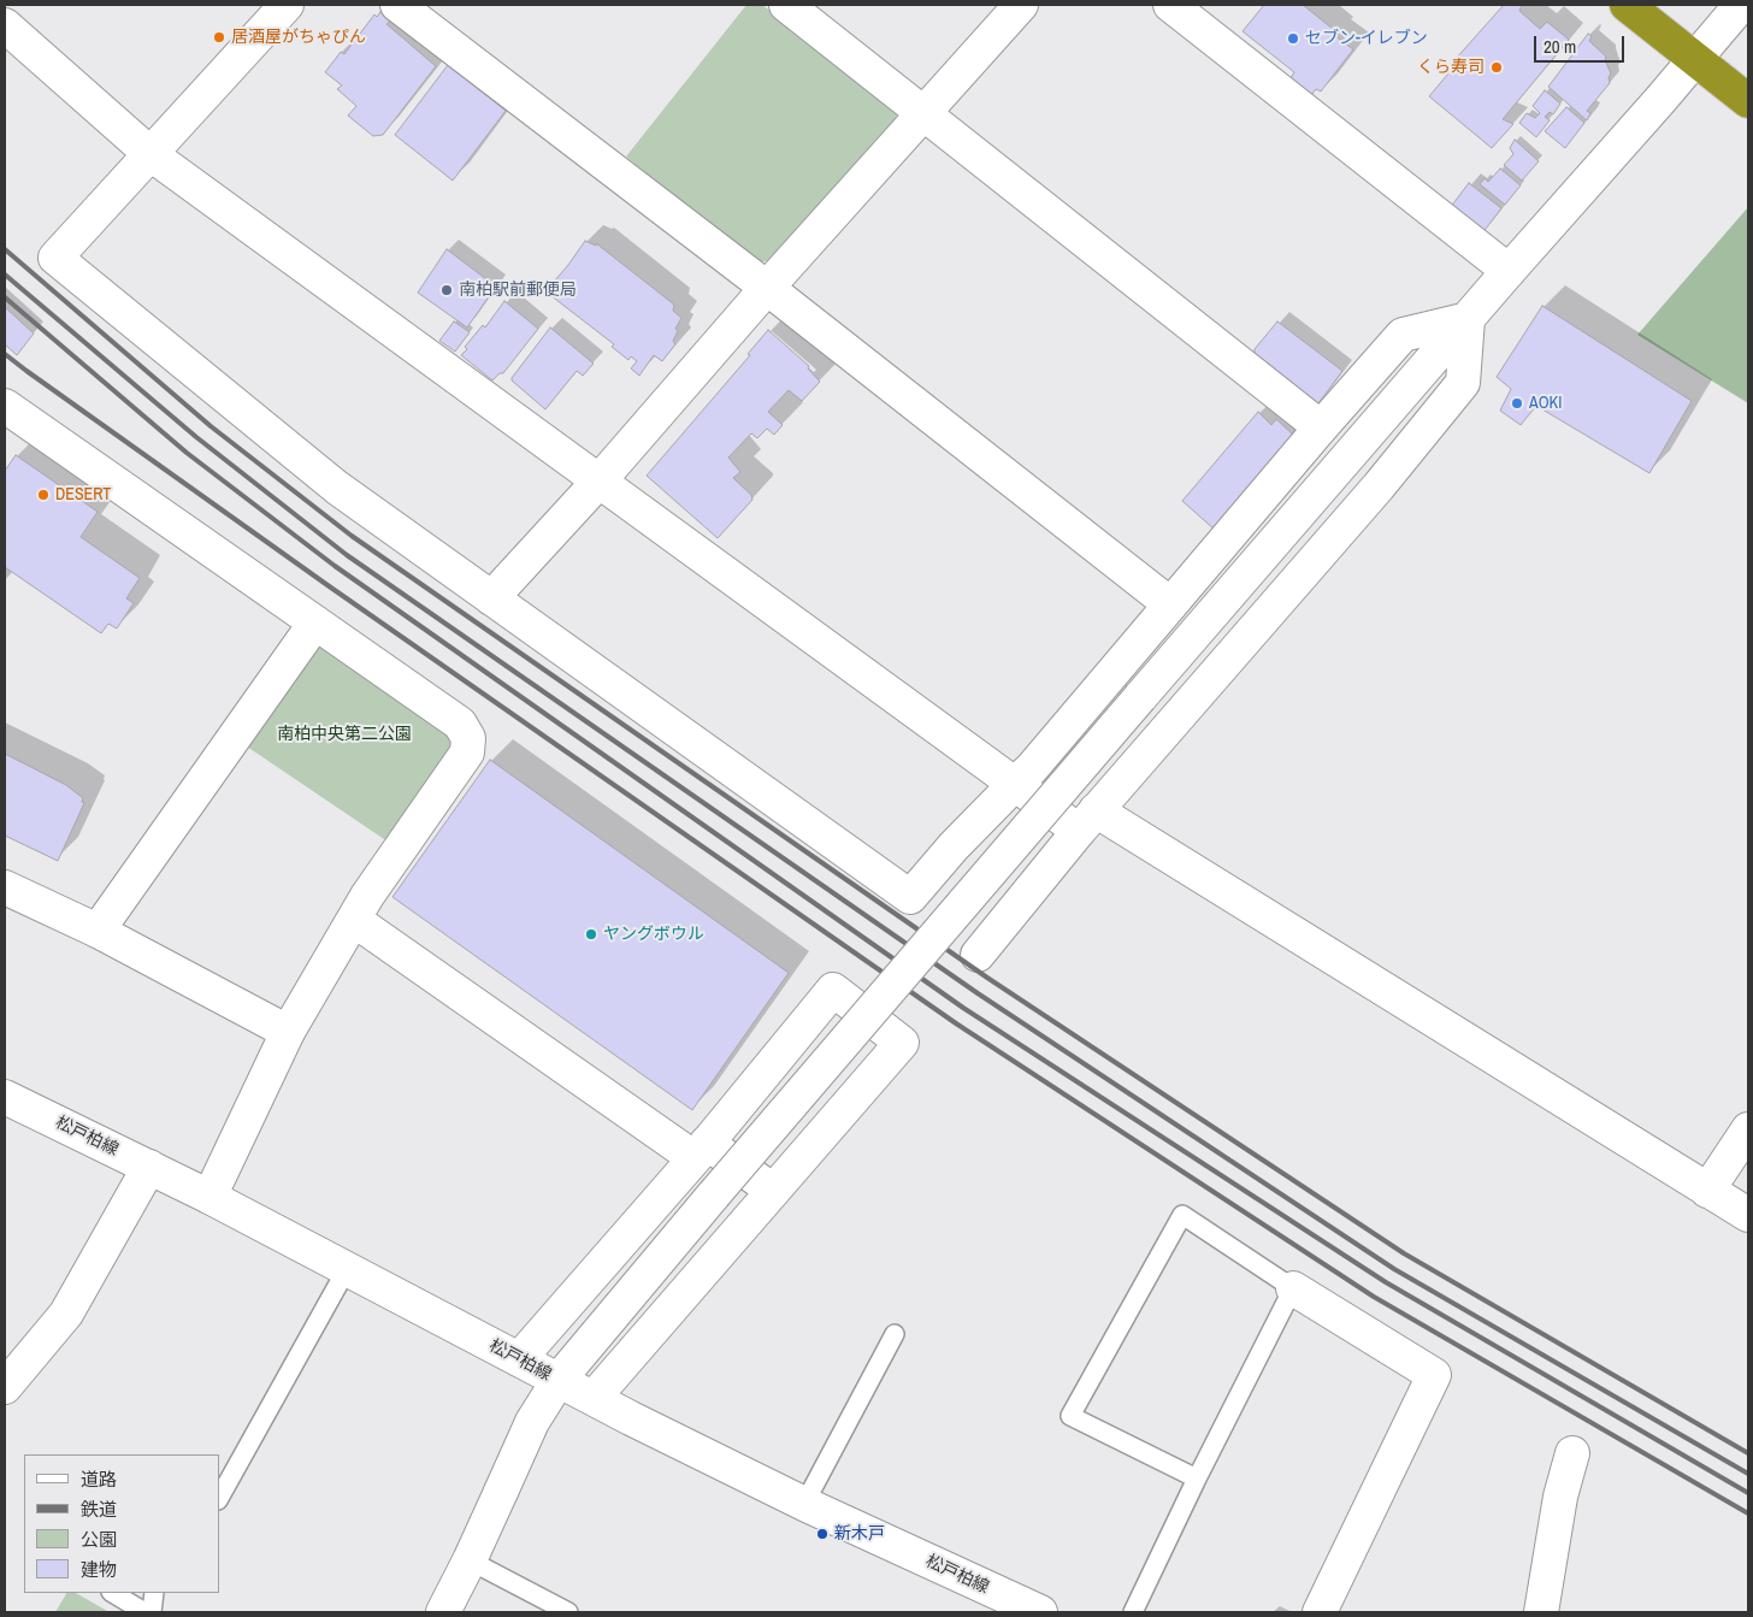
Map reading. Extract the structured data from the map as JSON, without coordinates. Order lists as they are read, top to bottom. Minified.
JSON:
{"streets":{"street":["松戸柏線"]},"parks":["南柏中央第二公園"],"places":["居酒屋がちゃぴん","セブン-イレブン","くら寿司","南柏駅前郵便局","AOKI","DESERT","ヤングボウル","新木戸"],"legend":["道路","鉄道","公園","建物"],"scale_bar":"20 m"}
